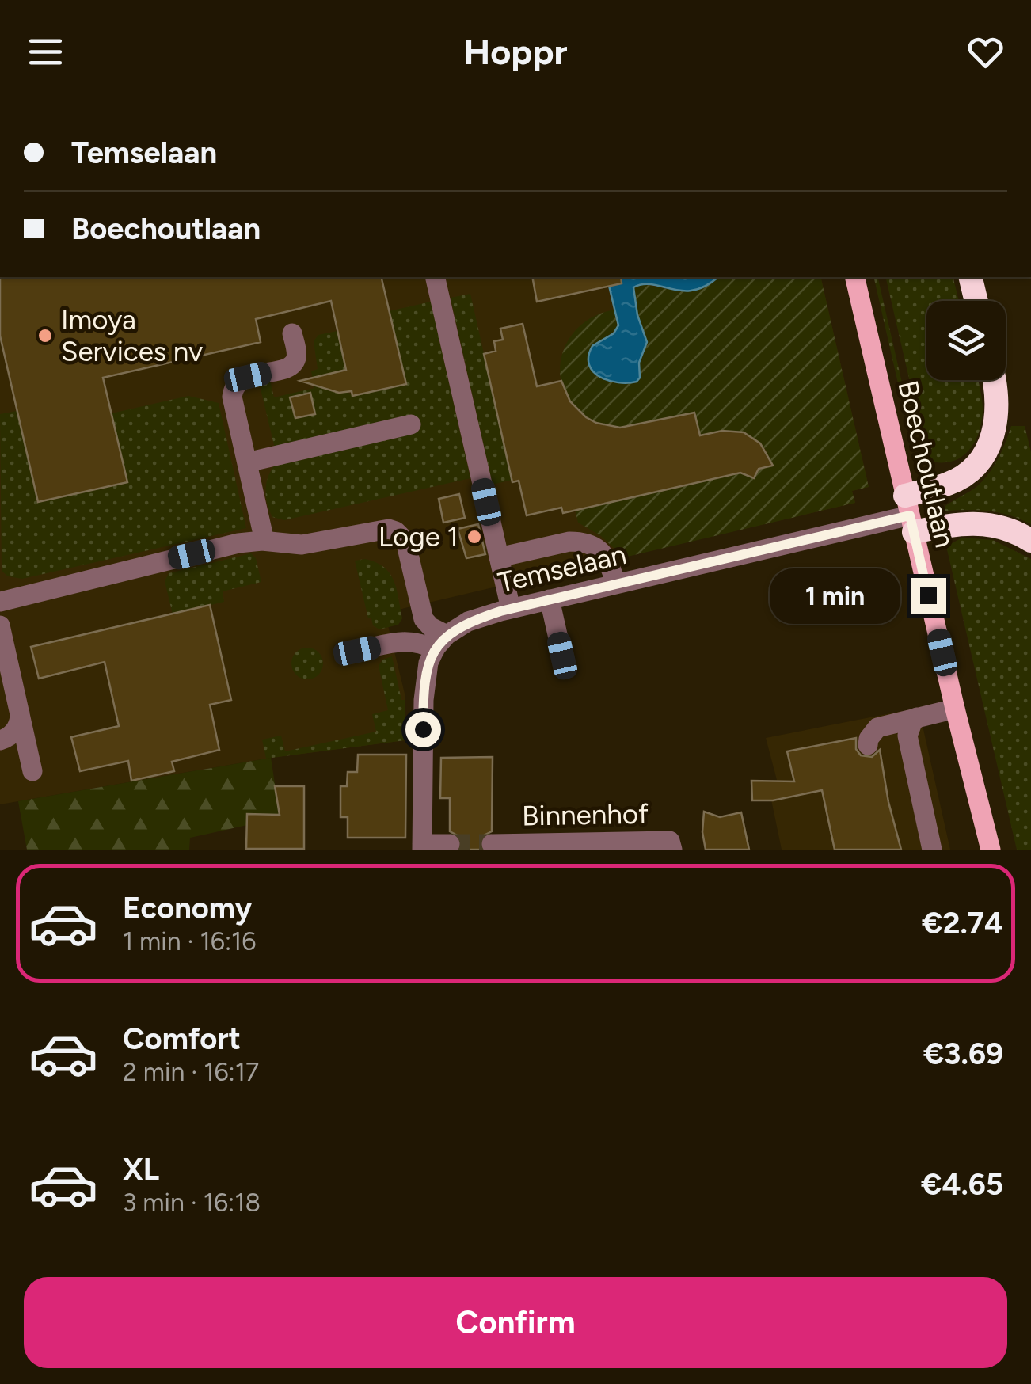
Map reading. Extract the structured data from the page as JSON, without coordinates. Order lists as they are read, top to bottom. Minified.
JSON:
{"streets":{"main road":["Boechoutlaan"],"street":["Temselaan","Binnenhof"]},"crossings":[["Boechoutlaan","Temselaan"]],"places":["Imoya Services nv","Loge 1"],"page":{"header":"Hoppr","banner":["Temselaan","Boechoutlaan"],"bubble":"1 min","list":[{"name":"Economy","note":"1 min · 16:16","value":"€2.74"},{"name":"Comfort","note":"2 min · 16:17","value":"€3.69"},{"name":"XL","note":"3 min · 16:18","value":"€4.65"}],"buttons":"Confirm"}}
